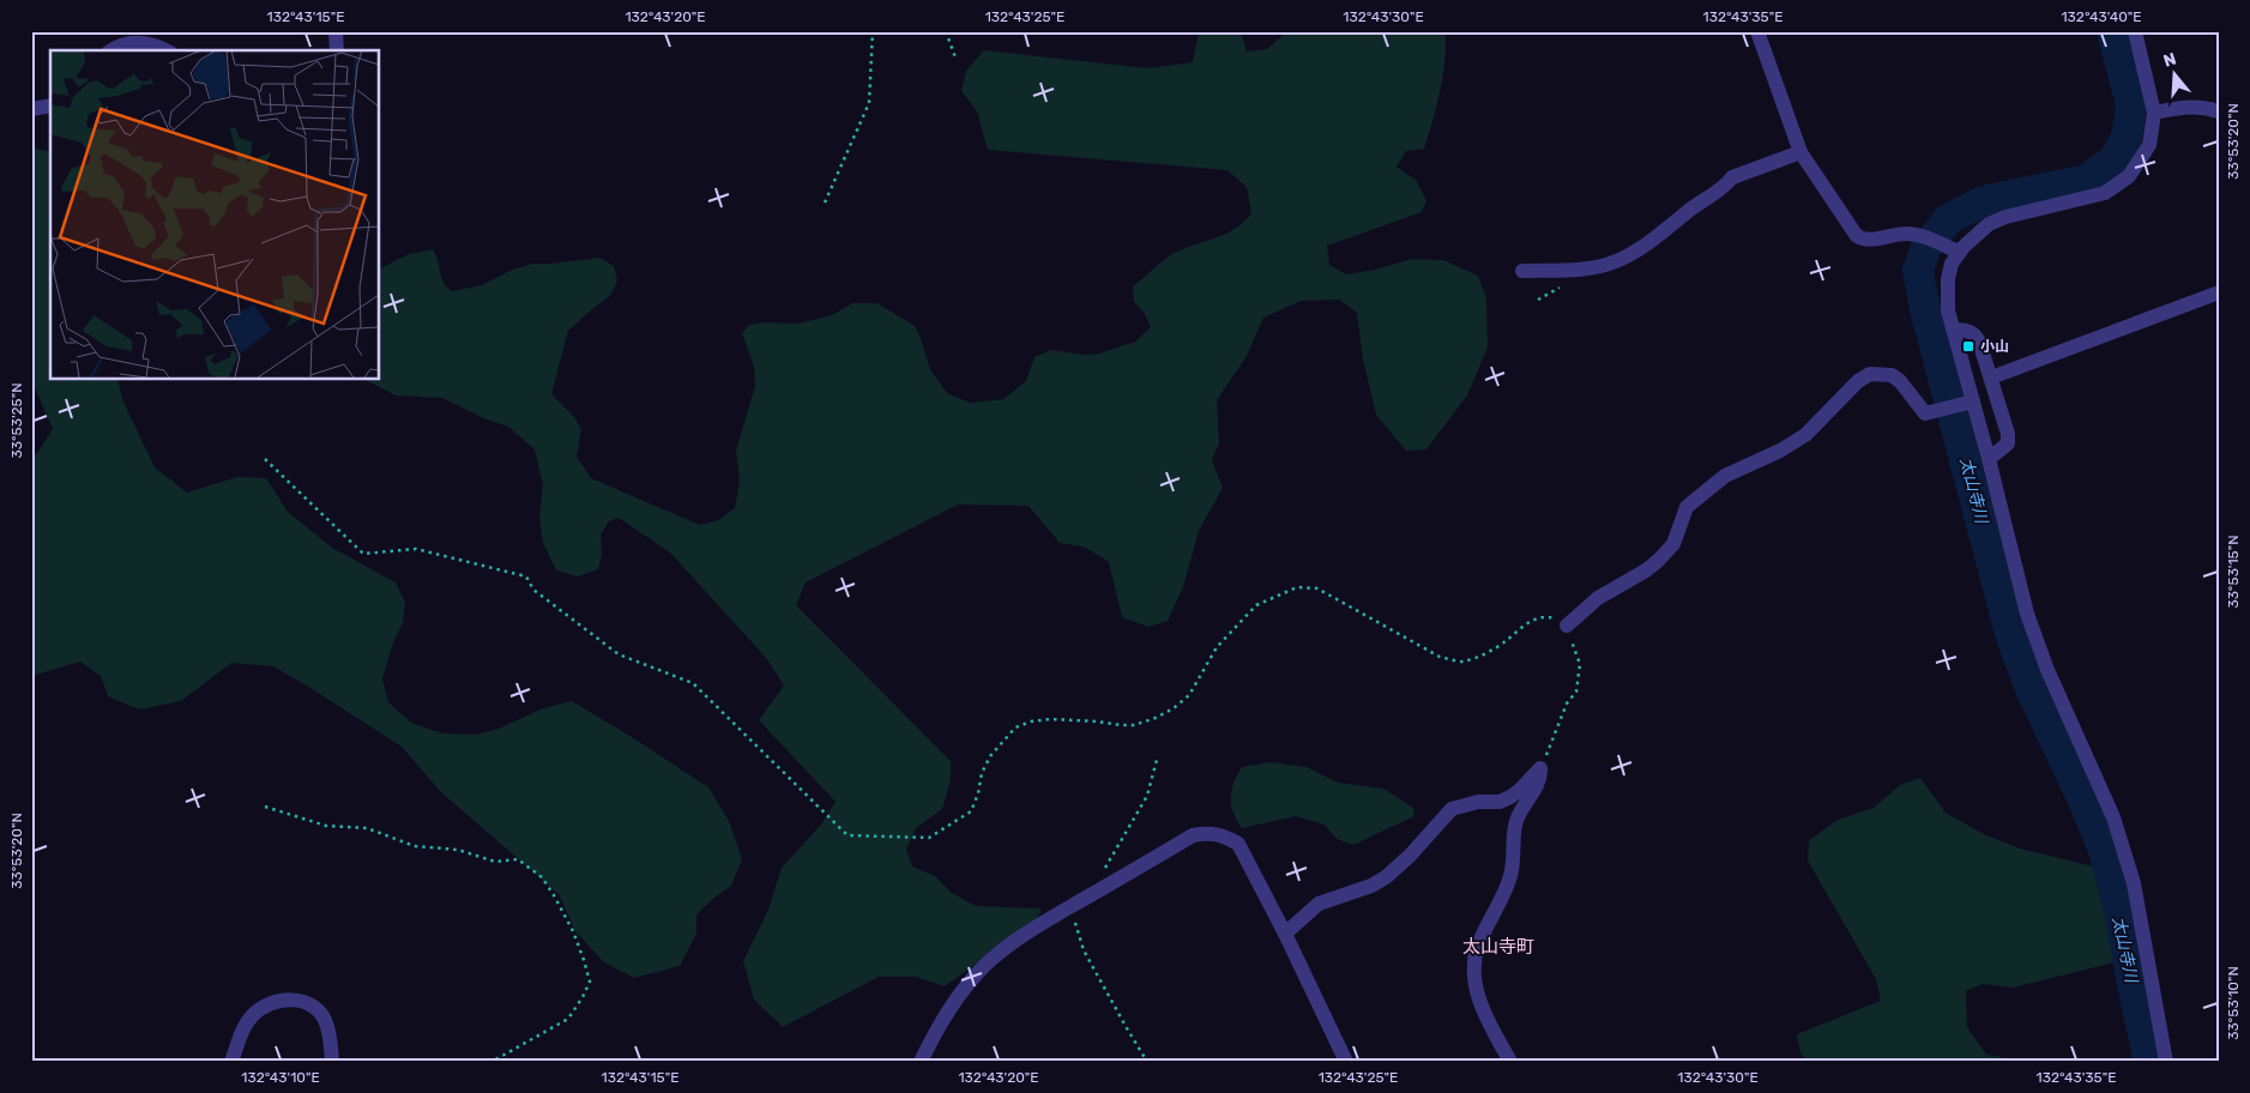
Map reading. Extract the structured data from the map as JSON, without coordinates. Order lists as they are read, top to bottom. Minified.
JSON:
{"districts":["太山寺町"],"water":["太山寺川"],"places":{"transit":["小山"]},"north":"top","coordinates":["132°43'15\"E","132°43'20\"E","132°43'25\"E","132°43'30\"E","132°43'35\"E","132°43'40\"E","33°53'20\"N","33°53'25\"N","33°53'15\"N","33°53'10\"N","132°43'10\"E"]}
